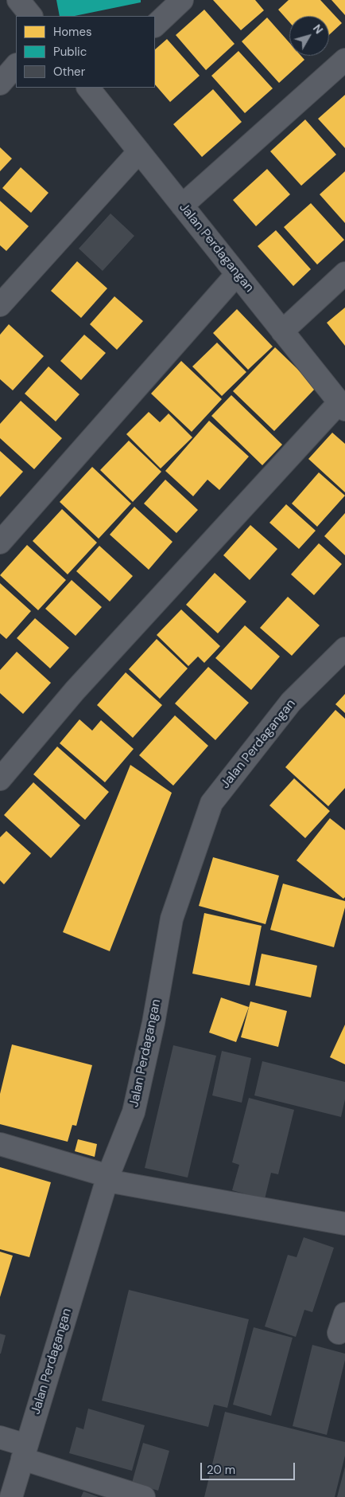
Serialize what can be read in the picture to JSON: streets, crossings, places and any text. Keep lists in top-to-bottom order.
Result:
{
  "streets": {
    "street": ["Jalan Perdagangan"]
  },
  "legend": ["Homes", "Public", "Other"],
  "scale_bar": "20 m",
  "north": "top right"
}
